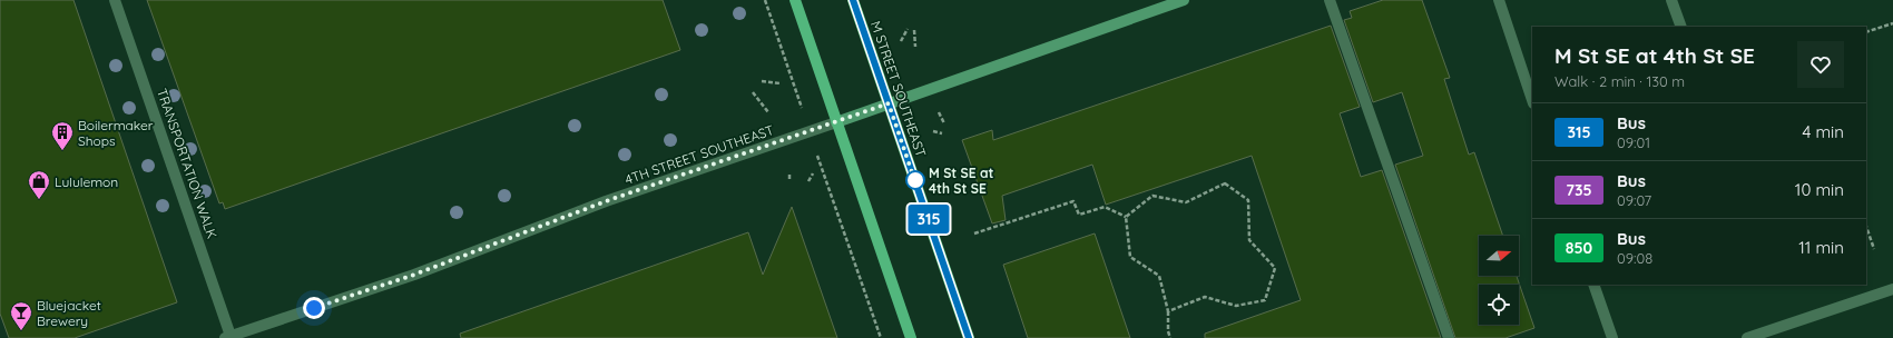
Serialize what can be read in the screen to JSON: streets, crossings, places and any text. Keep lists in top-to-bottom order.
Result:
{
  "streets": {
    "main road": ["M STREET SOUTHEAST"],
    "street": ["4TH STREET SOUTHEAST", "TRANSPORTATION WALK"]
  },
  "crossings": [
    ["M STREET SOUTHEAST", "4TH STREET SOUTHEAST"],
    ["4TH STREET SOUTHEAST", "TRANSPORTATION WALK"]
  ],
  "places": {
    "building": ["Boilermaker Shops"],
    "other": ["M St SE at 4th St SE"],
    "shop": ["Lululemon"],
    "bar": ["Bluejacket Brewery"]
  },
  "lines": ["bus line 315"],
  "north": "right",
  "page": {
    "on_map": "315",
    "heading": ["M St SE at 4th St SE", "Walk · 2 min · 130 m"],
    "list": [
      {
        "mark": "315",
        "name": "Bus",
        "note": "09:01",
        "value": "4 min"
      },
      {
        "mark": "735",
        "name": "Bus",
        "note": "09:07",
        "value": "10 min"
      },
      {
        "mark": "850",
        "name": "Bus",
        "note": "09:08",
        "value": "11 min"
      }
    ]
  }
}
